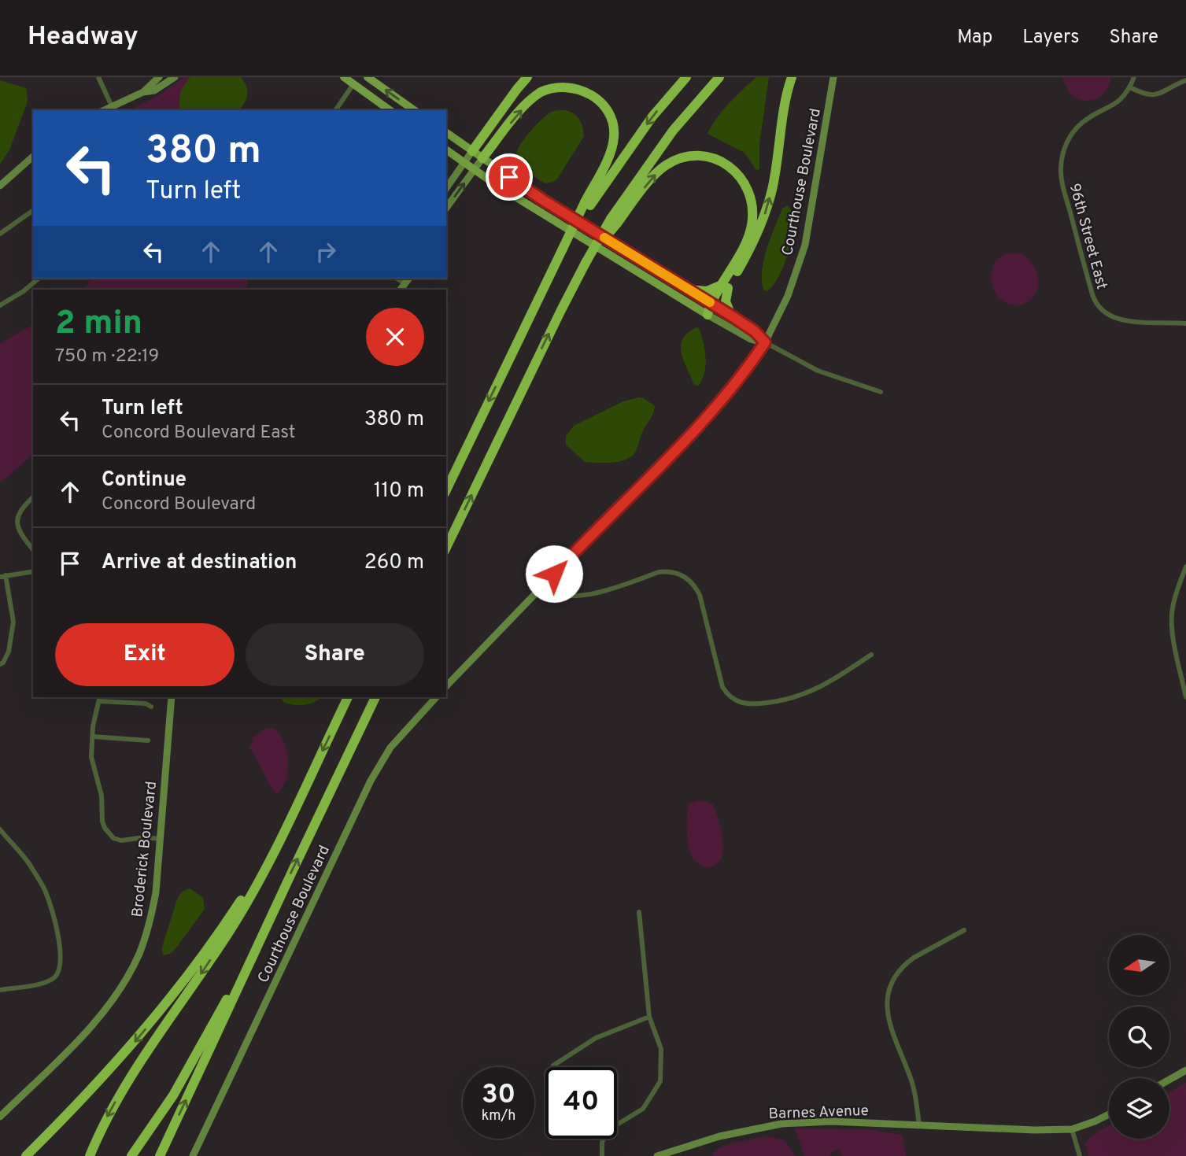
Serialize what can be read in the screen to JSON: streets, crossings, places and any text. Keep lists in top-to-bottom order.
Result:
{
  "streets": {
    "street": [
      "Courthouse Boulevard",
      "96th Street East",
      "Broderick Boulevard",
      "Barnes Avenue"
    ]
  },
  "north": "left",
  "page": {
    "header": "Headway",
    "nav": ["Map", "Layers", "Share"],
    "turn": ["380 m", "Turn left"],
    "heading": ["2 min", "750 m · 22:19"],
    "list": [
      {
        "name": "Turn left",
        "note": "Concord Boulevard East",
        "value": "380 m"
      },
      {
        "name": "Continue",
        "note": "Concord Boulevard",
        "value": "110 m"
      },
      {
        "name": "Arrive at destination",
        "value": "260 m"
      }
    ],
    "buttons": ["Exit", "Share"],
    "speed": "30 km/h",
    "limit": "40"
  }
}
